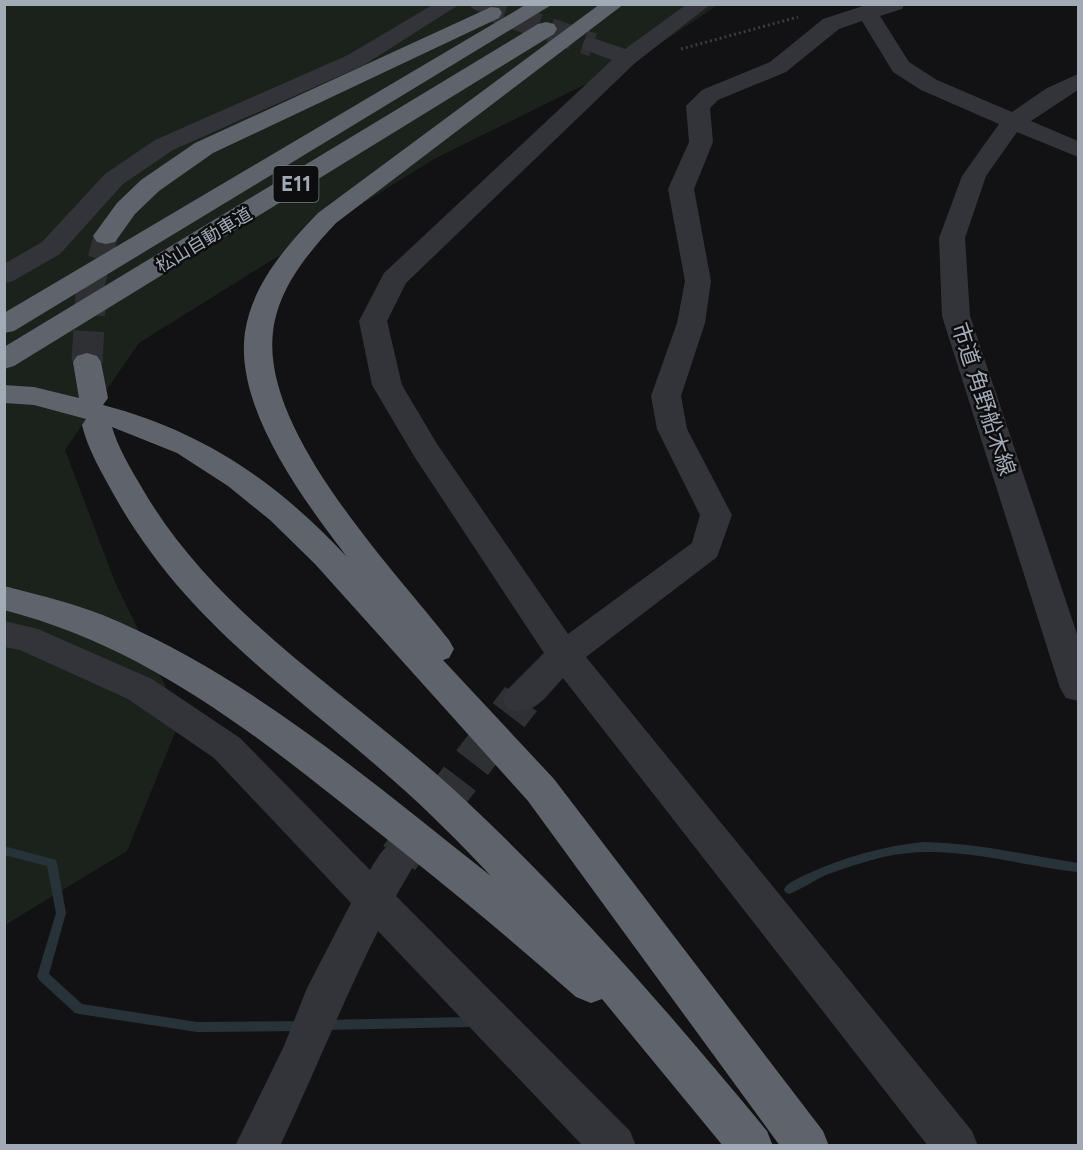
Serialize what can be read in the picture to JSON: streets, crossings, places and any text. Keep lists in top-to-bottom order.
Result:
{
  "streets": {
    "highway": ["E11", "松山自動車道"],
    "street": ["市道 角野船木線"]
  }
}
